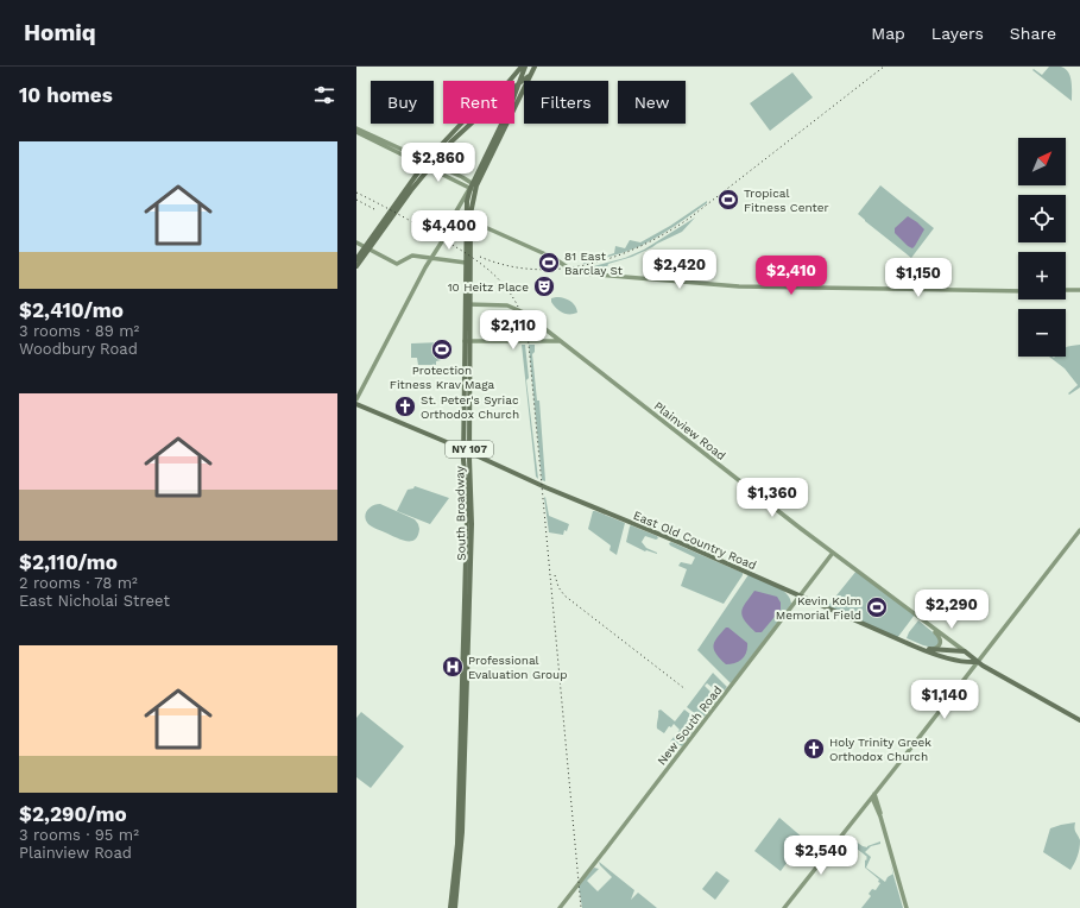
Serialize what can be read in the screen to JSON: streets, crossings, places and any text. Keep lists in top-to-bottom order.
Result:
{
  "streets": {
    "main road": [
      "Plainview Road",
      "NY 107",
      "South Broadway",
      "East Old Country Road",
      "New South Road"
    ]
  },
  "crossings": [
    ["Plainview Road", "South Broadway"],
    ["Plainview Road", "East Old Country Road"],
    ["Plainview Road", "New South Road"],
    ["NY 107", "South Broadway"],
    ["South Broadway", "East Old Country Road"],
    ["East Old Country Road", "New South Road"]
  ],
  "places": {
    "sports": [
      "Tropical Fitness Center",
      "81 East Barclay St",
      "Protection Fitness Krav Maga",
      "Kevin Kolm Memorial Field"
    ],
    "theatre": ["10 Heitz Place"],
    "church": ["St. Peter's Syriac Orthodox Church", "Holy Trinity Greek Orthodox Church"],
    "hospital": ["Professional Evaluation Group"]
  },
  "north": "top right",
  "page": {
    "header": "Homiq",
    "nav": ["Map", "Layers", "Share"],
    "heading": "10 homes",
    "chip": [
      "Buy",
      "Rent",
      "Filters",
      "New"
    ],
    "list": [
      {
        "name": "$2,410/mo",
        "note": "3 rooms · 89 m² · Woodbury Road"
      },
      {
        "name": "$2,110/mo",
        "note": "2 rooms · 78 m² · East Nicholai Street"
      },
      {
        "name": "$2,290/mo",
        "note": "3 rooms · 95 m² · Plainview Road"
      }
    ],
    "map_buttons": ["+", "−"],
    "price": [
      "$2,860",
      "$4,400",
      "$2,420",
      "$2,410",
      "$1,150",
      "$2,110",
      "$1,360",
      "$2,290",
      "$1,140",
      "$2,540"
    ]
  }
}
